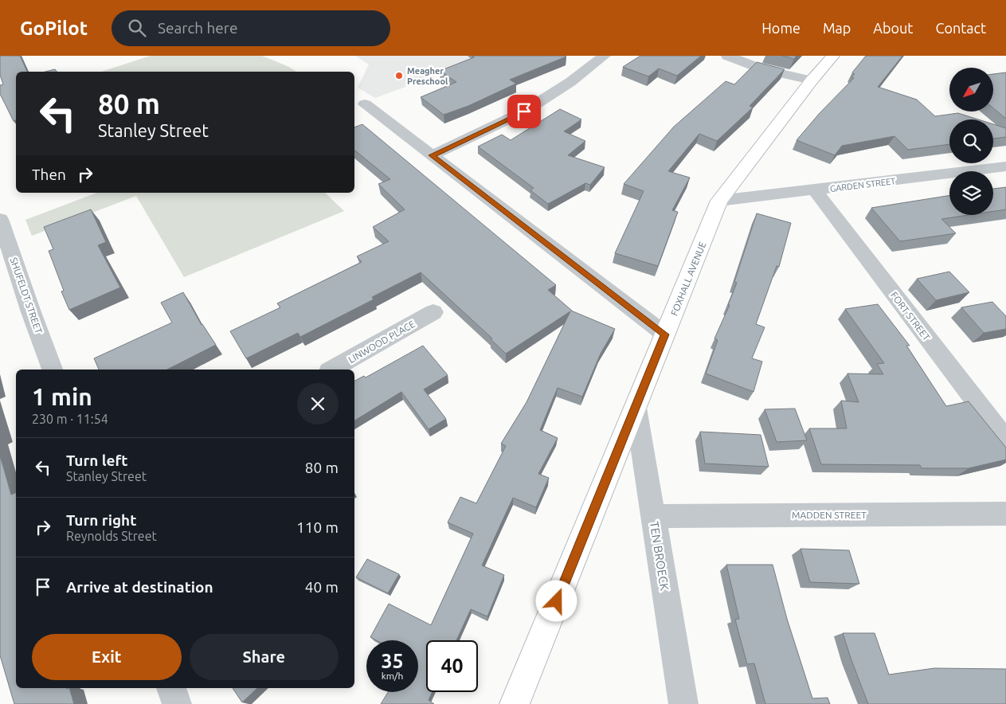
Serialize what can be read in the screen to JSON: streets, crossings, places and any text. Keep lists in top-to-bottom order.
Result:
{
  "streets": {
    "street": [
      "GARDEN STREET",
      "FOXHALL AVENUE",
      "SHUFELDT STREET",
      "FORT STREET",
      "LINWOOD PLACE",
      "MADDEN STREET",
      "TEN BROECK"
    ]
  },
  "crossings": [
    ["GARDEN STREET", "FOXHALL AVENUE"],
    ["GARDEN STREET", "FORT STREET"],
    ["FOXHALL AVENUE", "TEN BROECK"],
    ["MADDEN STREET", "TEN BROECK"]
  ],
  "places": ["Meagher Preschool"],
  "north": "bottom left",
  "page": {
    "header": "GoPilot",
    "search": "Search here",
    "nav": [
      "Home",
      "Map",
      "About",
      "Contact"
    ],
    "turn": ["80 m", "Stanley Street"],
    "then": "Then",
    "heading": ["1 min", "230 m · 11:54"],
    "list": [
      {
        "name": "Turn left",
        "note": "Stanley Street",
        "value": "80 m"
      },
      {
        "name": "Turn right",
        "note": "Reynolds Street",
        "value": "110 m"
      },
      {
        "name": "Arrive at destination",
        "value": "40 m"
      }
    ],
    "buttons": ["Exit", "Share"],
    "speed": "35 km/h",
    "limit": "40"
  }
}
